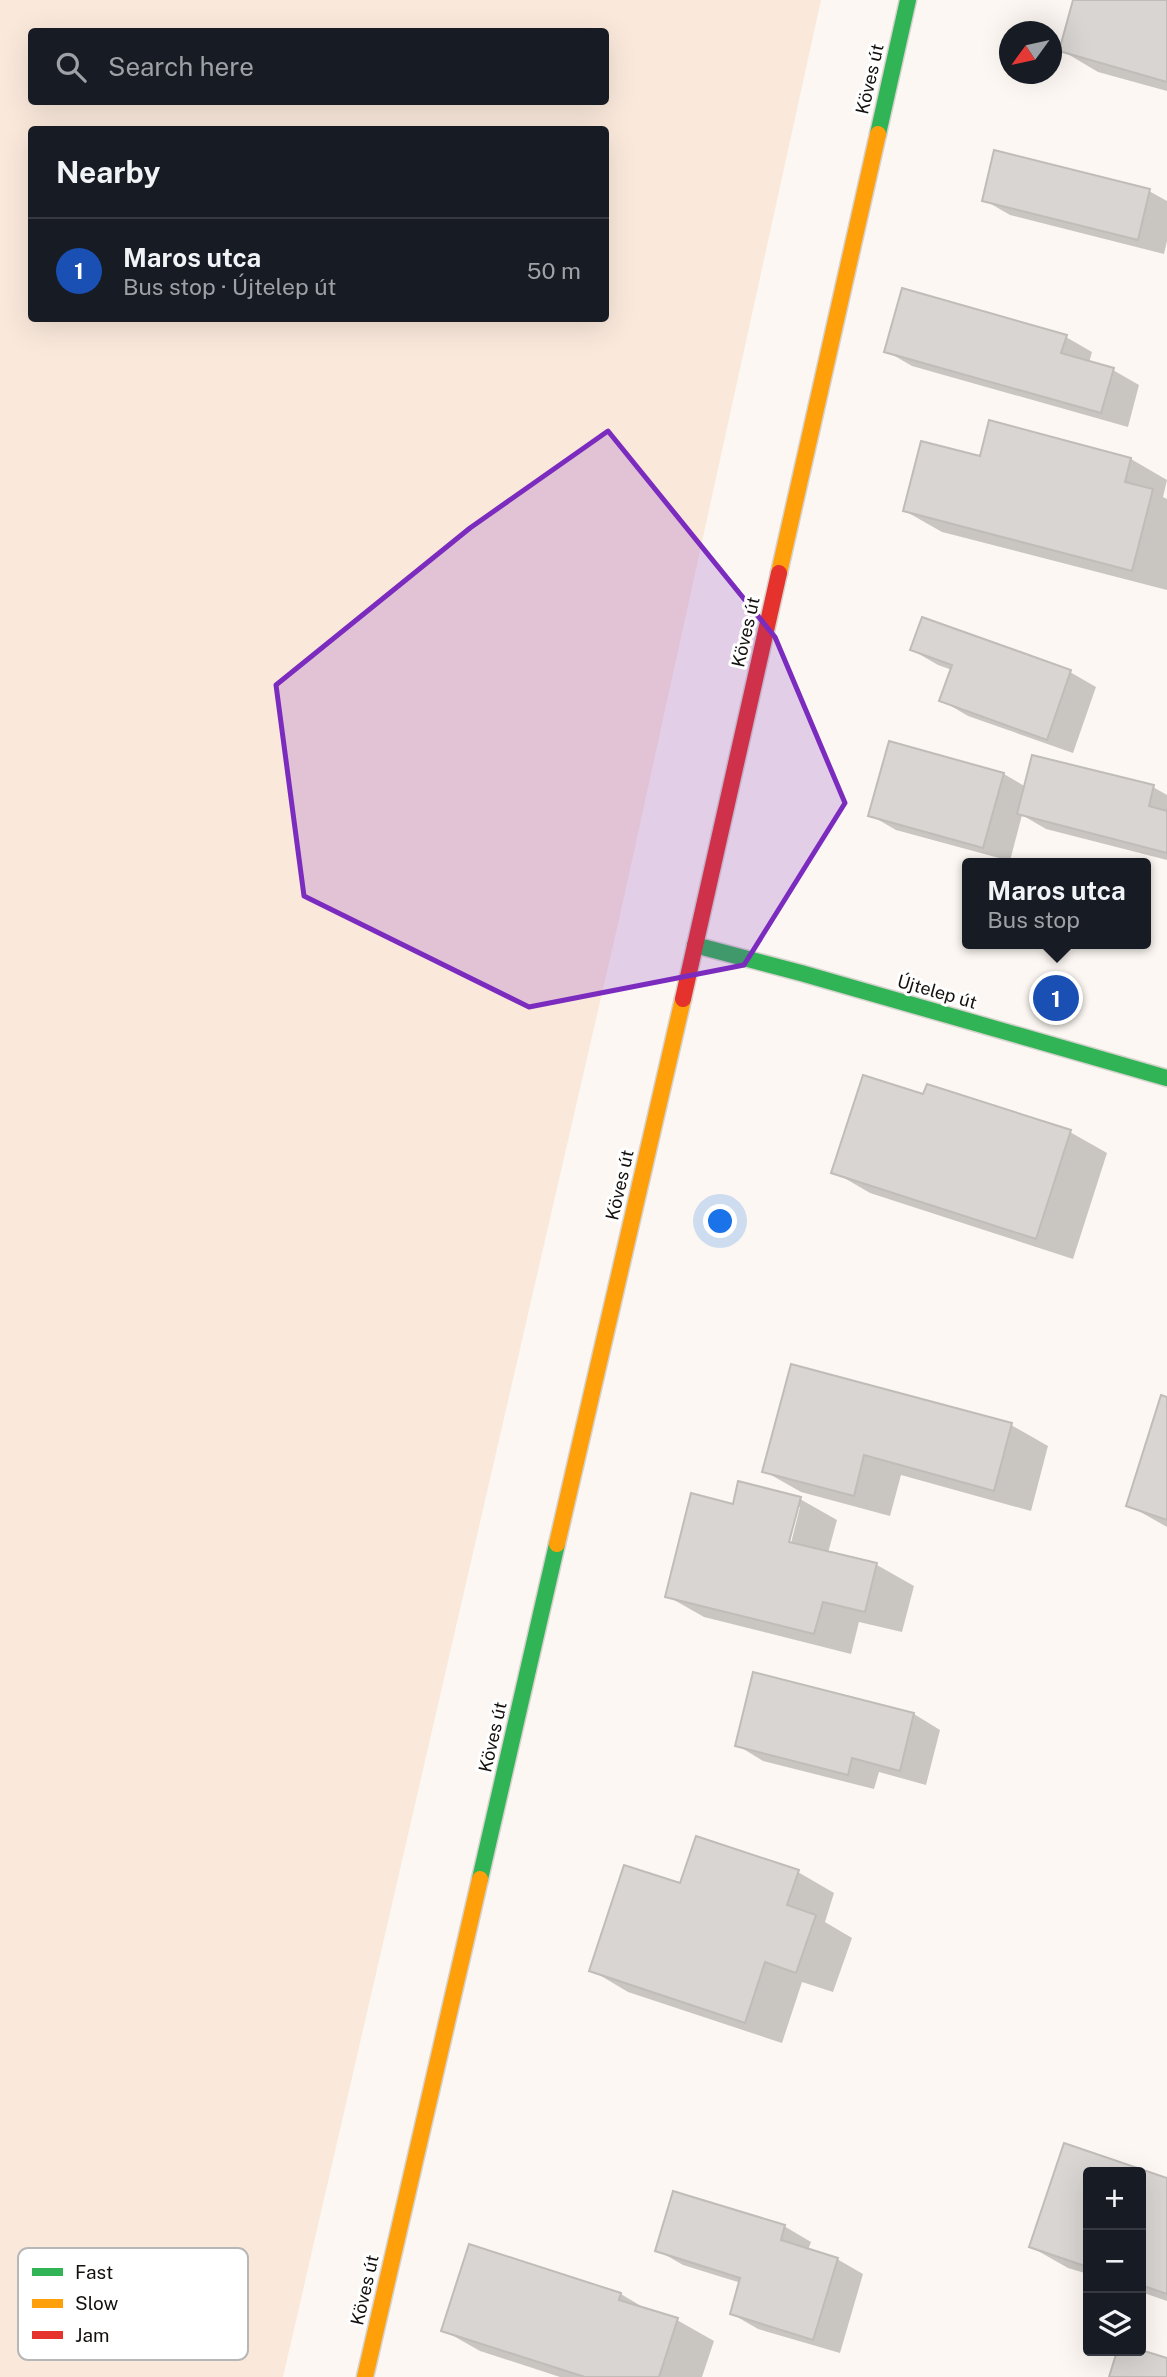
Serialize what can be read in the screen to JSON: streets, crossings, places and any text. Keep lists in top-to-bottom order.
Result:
{
  "streets": {
    "street": ["Köves út", "Újtelep út"]
  },
  "crossings": [
    ["Köves út", "Újtelep út"]
  ],
  "legend": ["Fast", "Slow", "Jam"],
  "north": "bottom left",
  "page": {
    "search": "Search here",
    "heading": "Nearby",
    "list": [
      {
        "mark": "1",
        "name": "Maros utca",
        "note": "Bus stop · Újtelep út",
        "value": "50 m"
      }
    ],
    "popup": ["Maros utca", "Bus stop"],
    "pins": "1",
    "map_buttons": ["+", "−"]
  }
}
